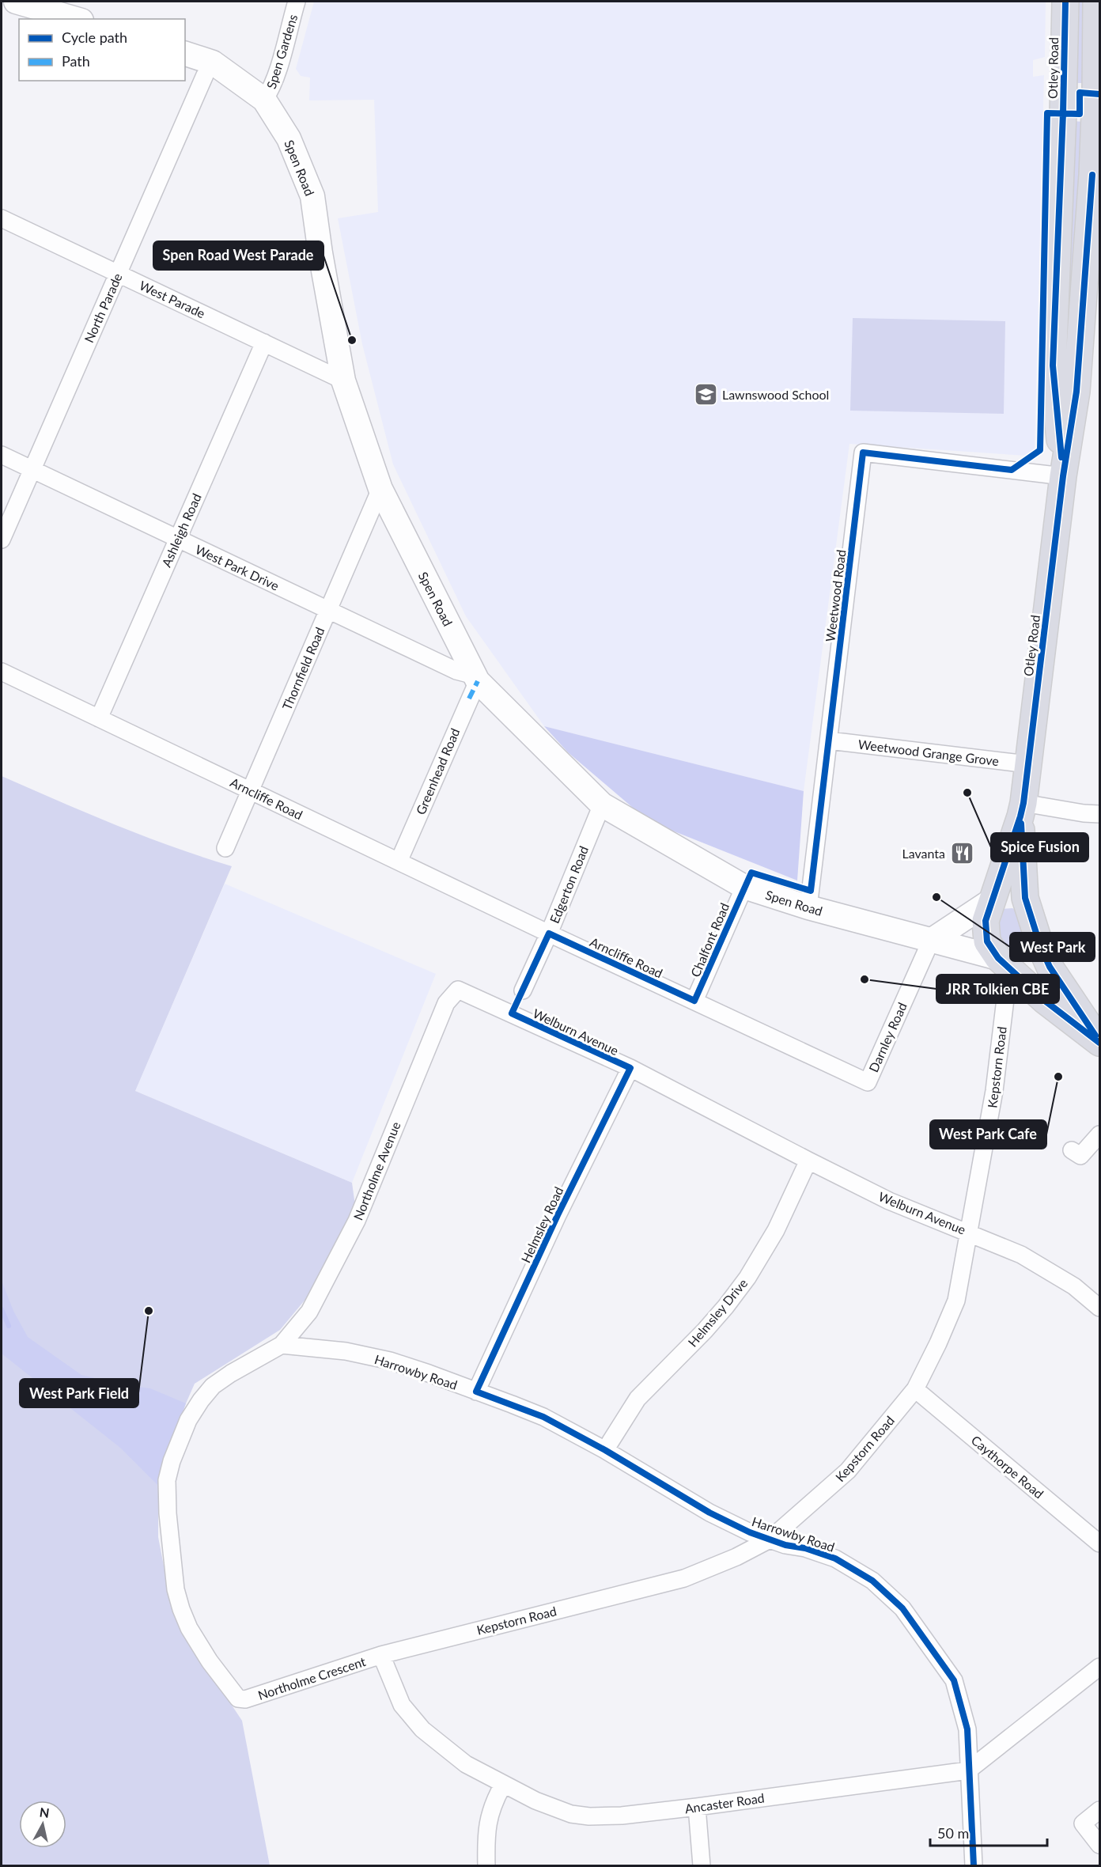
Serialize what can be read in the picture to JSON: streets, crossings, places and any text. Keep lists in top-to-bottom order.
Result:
{
  "streets": {
    "highway": ["Otley Road"],
    "street": [
      "Spen Gardens",
      "Spen Road",
      "West Parade",
      "North Parade",
      "Ashleigh Road",
      "West Park Drive",
      "Weetwood Road",
      "Thornfield Road",
      "Weetwood Grange Grove",
      "Greenhead Road",
      "Arncliffe Road",
      "Edgerton Road",
      "Chalfont Road",
      "Welburn Avenue",
      "Darnley Road",
      "Kepstorn Road",
      "Northolme Avenue",
      "Helmsley Road",
      "Helmsley Drive",
      "Harrowby Road",
      "Caythorpe Road",
      "Northolme Crescent",
      "Ancaster Road"
    ]
  },
  "crossings": [
    ["Spen Gardens", "Spen Road"],
    ["Otley Road", "Spen Road"],
    ["Otley Road", "Weetwood Road"],
    ["Otley Road", "Weetwood Grange Grove"],
    ["Otley Road", "Kepstorn Road"],
    ["Spen Road", "West Parade"],
    ["Spen Road", "West Park Drive"],
    ["Spen Road", "Weetwood Road"],
    ["Spen Road", "Thornfield Road"],
    ["Spen Road", "Greenhead Road"],
    ["Spen Road", "Edgerton Road"],
    ["Spen Road", "Chalfont Road"],
    ["Spen Road", "Darnley Road"],
    ["Spen Road", "Kepstorn Road"],
    ["West Parade", "North Parade"],
    ["West Parade", "Ashleigh Road"],
    ["North Parade", "West Park Drive"],
    ["Ashleigh Road", "West Park Drive"],
    ["Ashleigh Road", "Arncliffe Road"],
    ["West Park Drive", "Thornfield Road"],
    ["West Park Drive", "Greenhead Road"],
    ["Weetwood Road", "Weetwood Grange Grove"],
    ["Thornfield Road", "Arncliffe Road"],
    ["Greenhead Road", "Arncliffe Road"],
    ["Arncliffe Road", "Edgerton Road"],
    ["Arncliffe Road", "Chalfont Road"],
    ["Arncliffe Road", "Darnley Road"],
    ["Welburn Avenue", "Kepstorn Road"],
    ["Welburn Avenue", "Northolme Avenue"],
    ["Welburn Avenue", "Helmsley Road"],
    ["Welburn Avenue", "Helmsley Drive"],
    ["Kepstorn Road", "Harrowby Road"],
    ["Kepstorn Road", "Caythorpe Road"],
    ["Kepstorn Road", "Northolme Crescent"],
    ["Kepstorn Road", "Ancaster Road"],
    ["Northolme Avenue", "Harrowby Road"],
    ["Northolme Avenue", "Northolme Crescent"],
    ["Helmsley Road", "Harrowby Road"],
    ["Helmsley Drive", "Harrowby Road"],
    ["Harrowby Road", "Northolme Crescent"],
    ["Harrowby Road", "Ancaster Road"],
    ["Northolme Crescent", "Ancaster Road"]
  ],
  "places": {
    "other": [
      "Spen Road West Parade",
      "Spice Fusion",
      "West Park",
      "JRR Tolkien CBE",
      "West Park Cafe",
      "West Park Field"
    ],
    "school or university": ["Lawnswood School"],
    "restaurant": ["Lavanta"]
  },
  "legend": ["Cycle path", "Path"],
  "scale_bar": "50 m",
  "north": "top"
}
